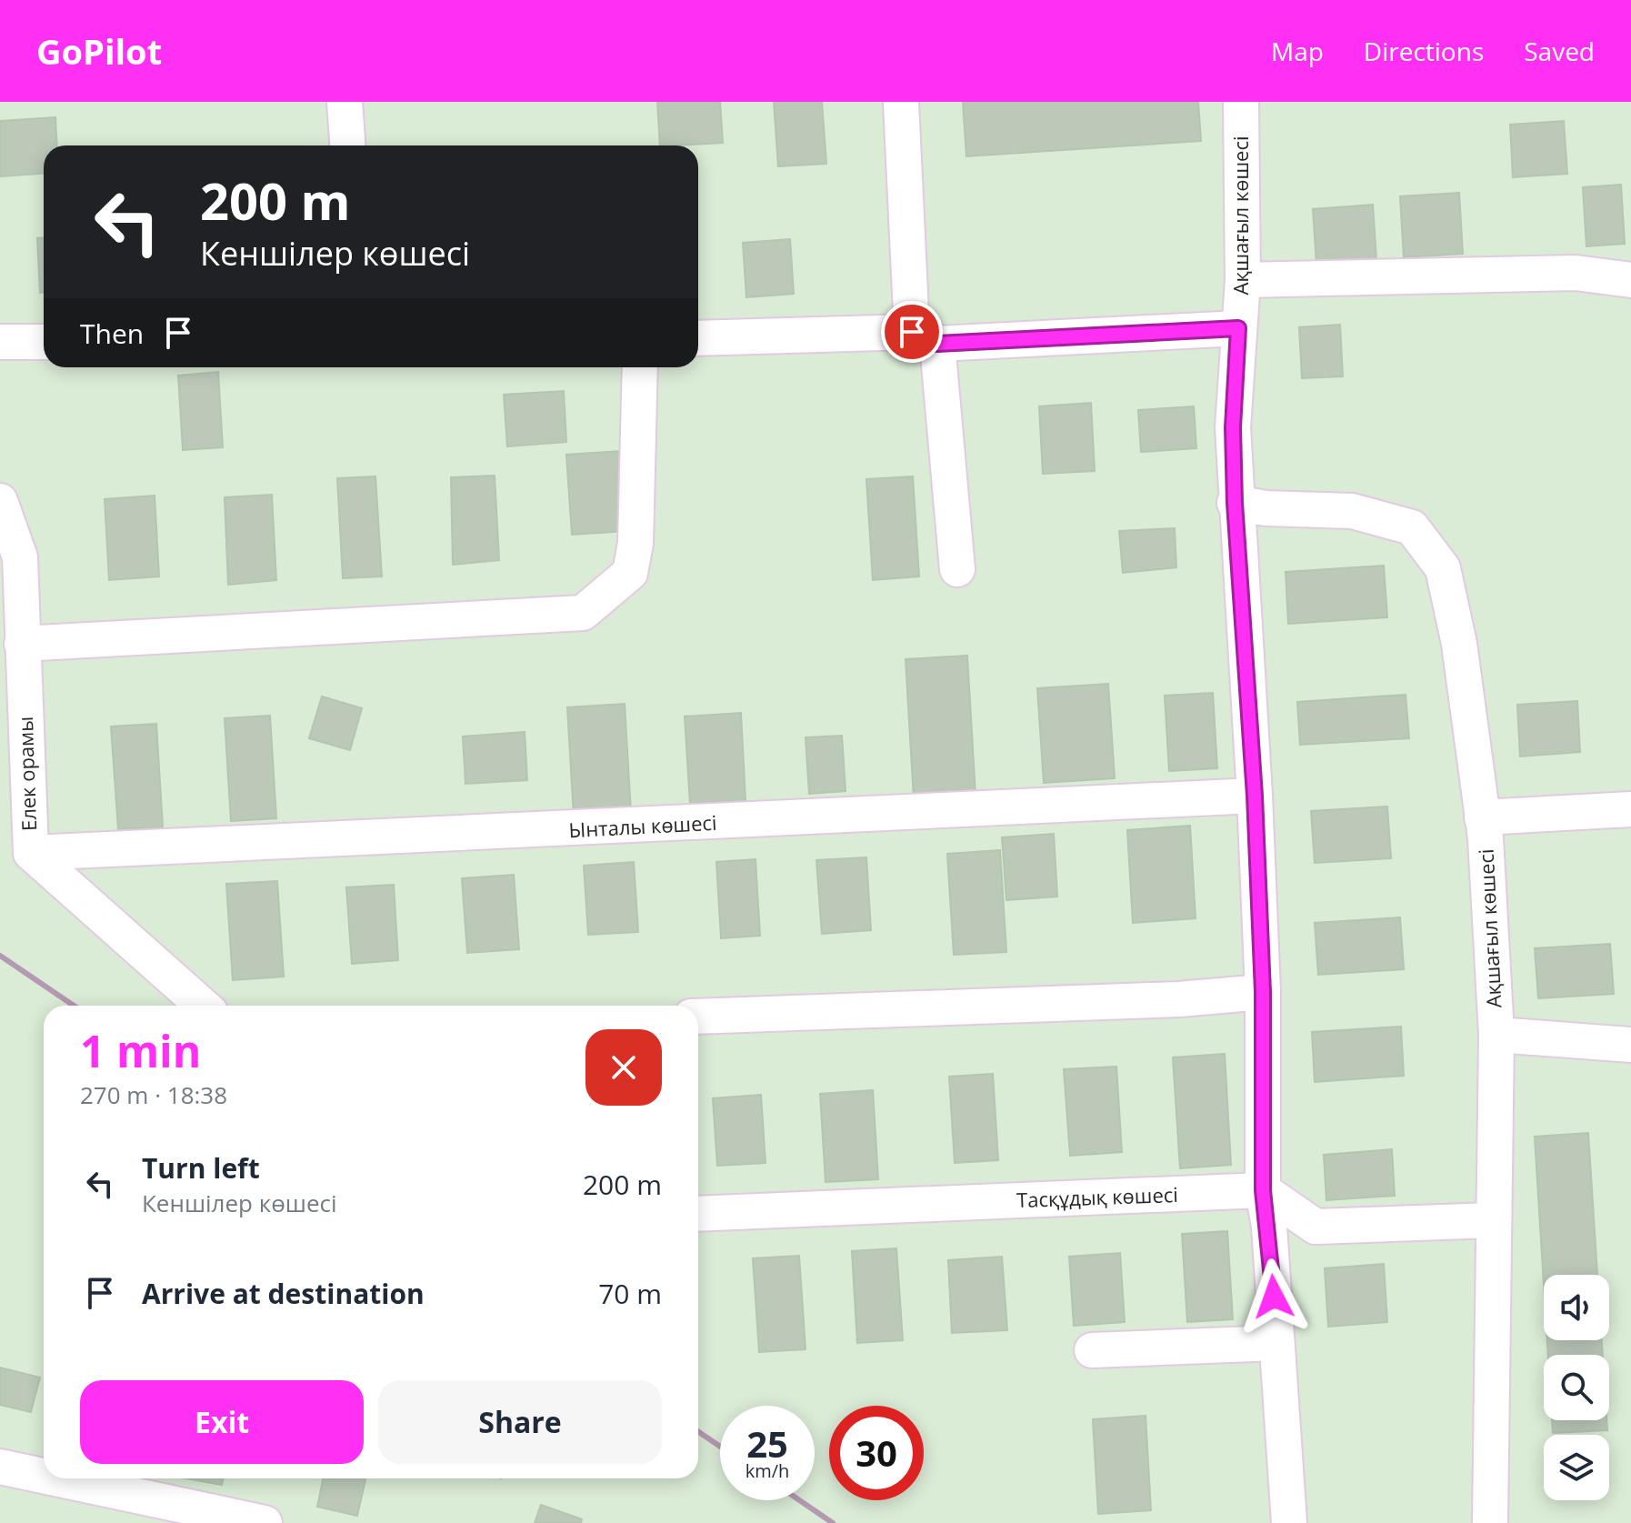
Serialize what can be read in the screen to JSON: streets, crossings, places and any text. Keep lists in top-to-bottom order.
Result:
{
  "streets": {
    "street": [
      "Ақшағыл көшесі",
      "Елек орамы",
      "Ынталы көшесі",
      "Тасқұдық көшесі"
    ]
  },
  "crossings": [
    ["Ақшағыл көшесі", "Ынталы көшесі"],
    ["Ақшағыл көшесі", "Тасқұдық көшесі"],
    ["Елек орамы", "Ынталы көшесі"]
  ],
  "page": {
    "header": "GoPilot",
    "nav": ["Map", "Directions", "Saved"],
    "turn": ["200 m", "Кеншілер көшесі"],
    "then": "Then",
    "heading": ["1 min", "270 m · 18:38"],
    "list": [
      {
        "name": "Turn left",
        "note": "Кеншілер көшесі",
        "value": "200 m"
      },
      {
        "name": "Arrive at destination",
        "value": "70 m"
      }
    ],
    "buttons": ["Exit", "Share"],
    "speed": "25 km/h",
    "limit": "30"
  }
}
